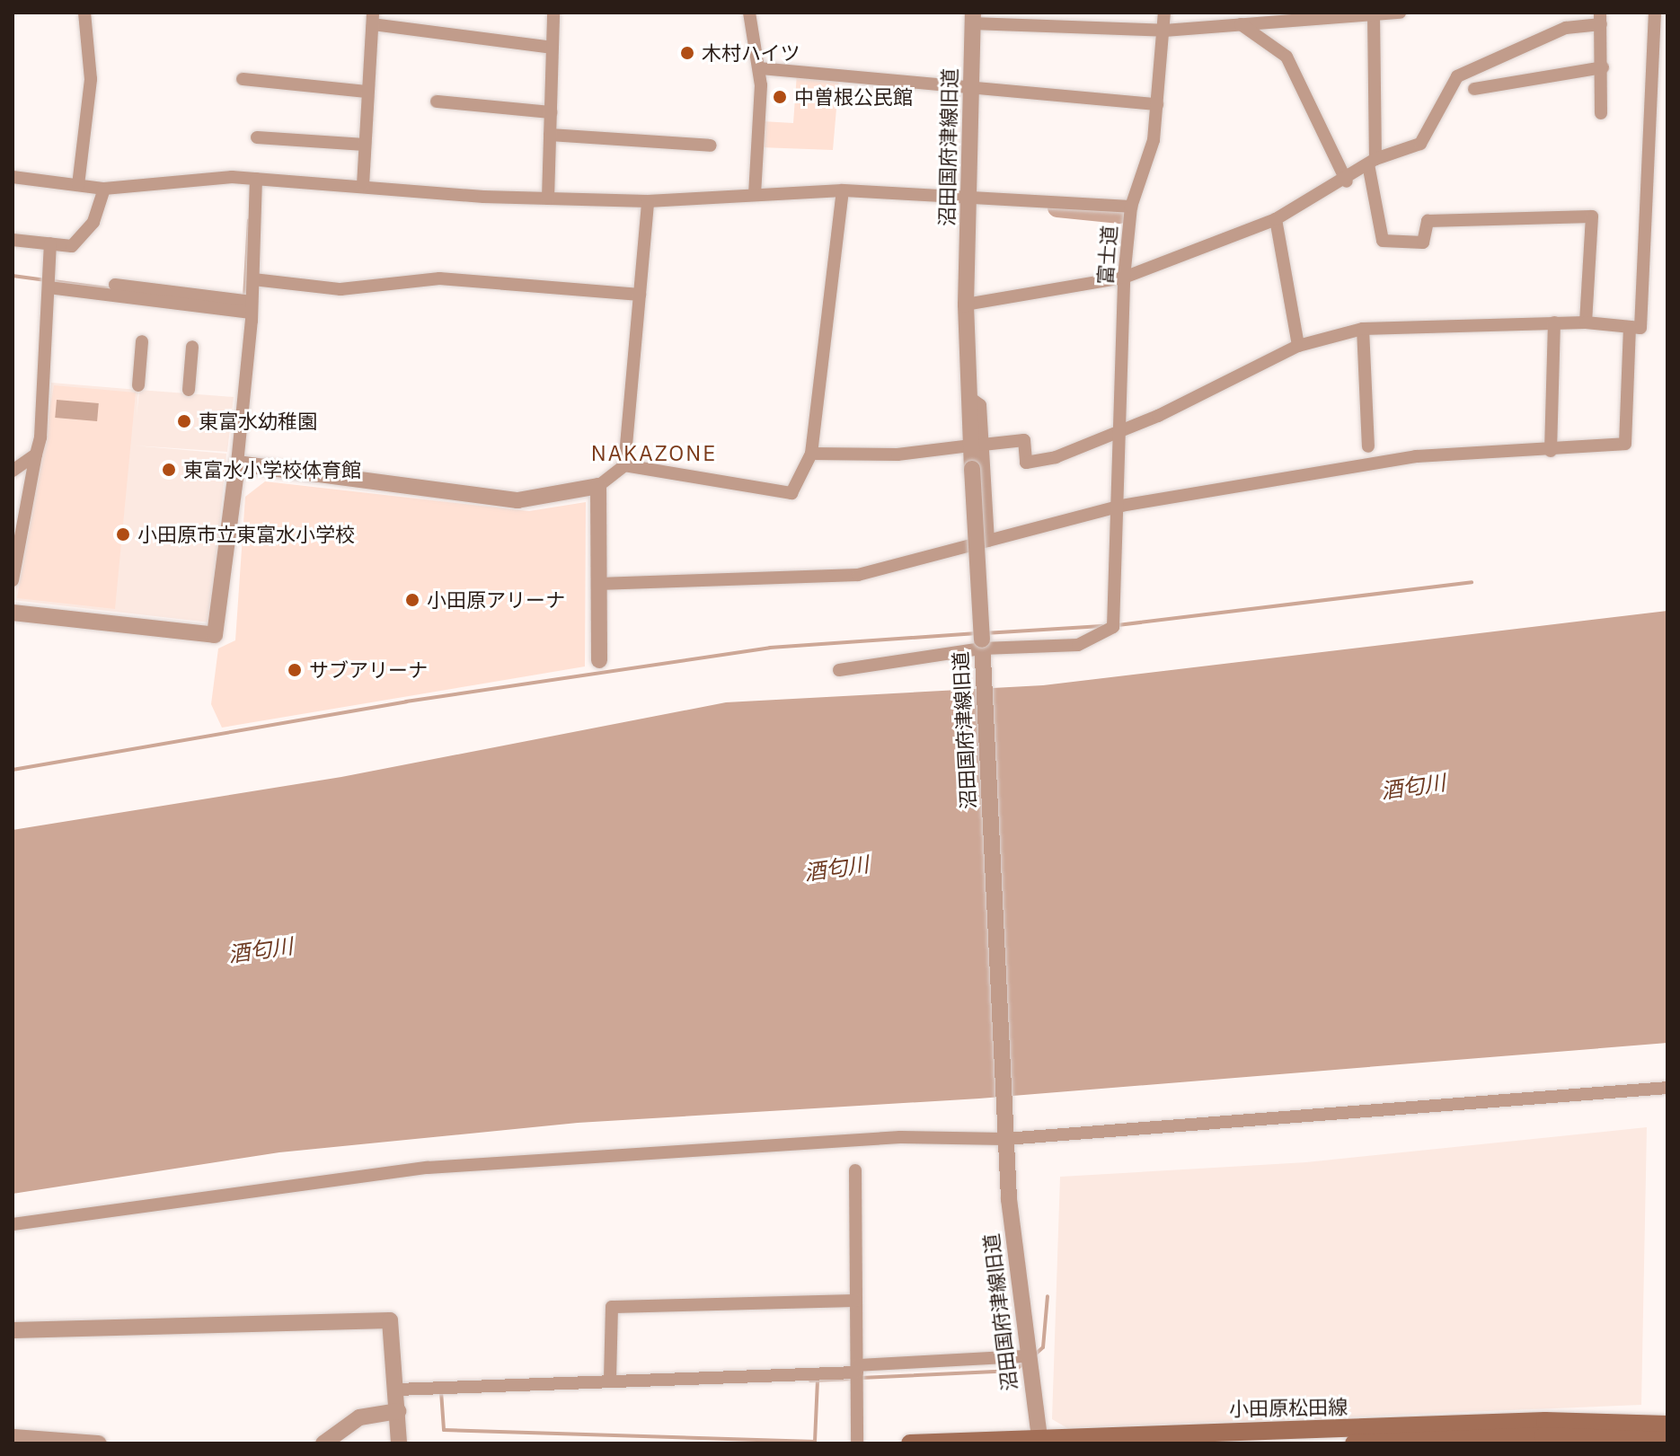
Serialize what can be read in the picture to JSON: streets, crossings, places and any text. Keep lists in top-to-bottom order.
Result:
{
  "streets": {
    "main road": ["小田原松田線"],
    "street": ["沼田国府津線旧道", "富士道"]
  },
  "crossings": [
    ["沼田国府津線旧道", "富士道"],
    ["沼田国府津線旧道", "小田原松田線"]
  ],
  "districts": ["NAKAZONE"],
  "water": ["酒匂川"],
  "places": [
    "木村ハイツ",
    "中曽根公民館",
    "東富水幼稚園",
    "東富水小学校体育館",
    "小田原市立東富水小学校",
    "小田原アリーナ",
    "サブアリーナ"
  ]
}
